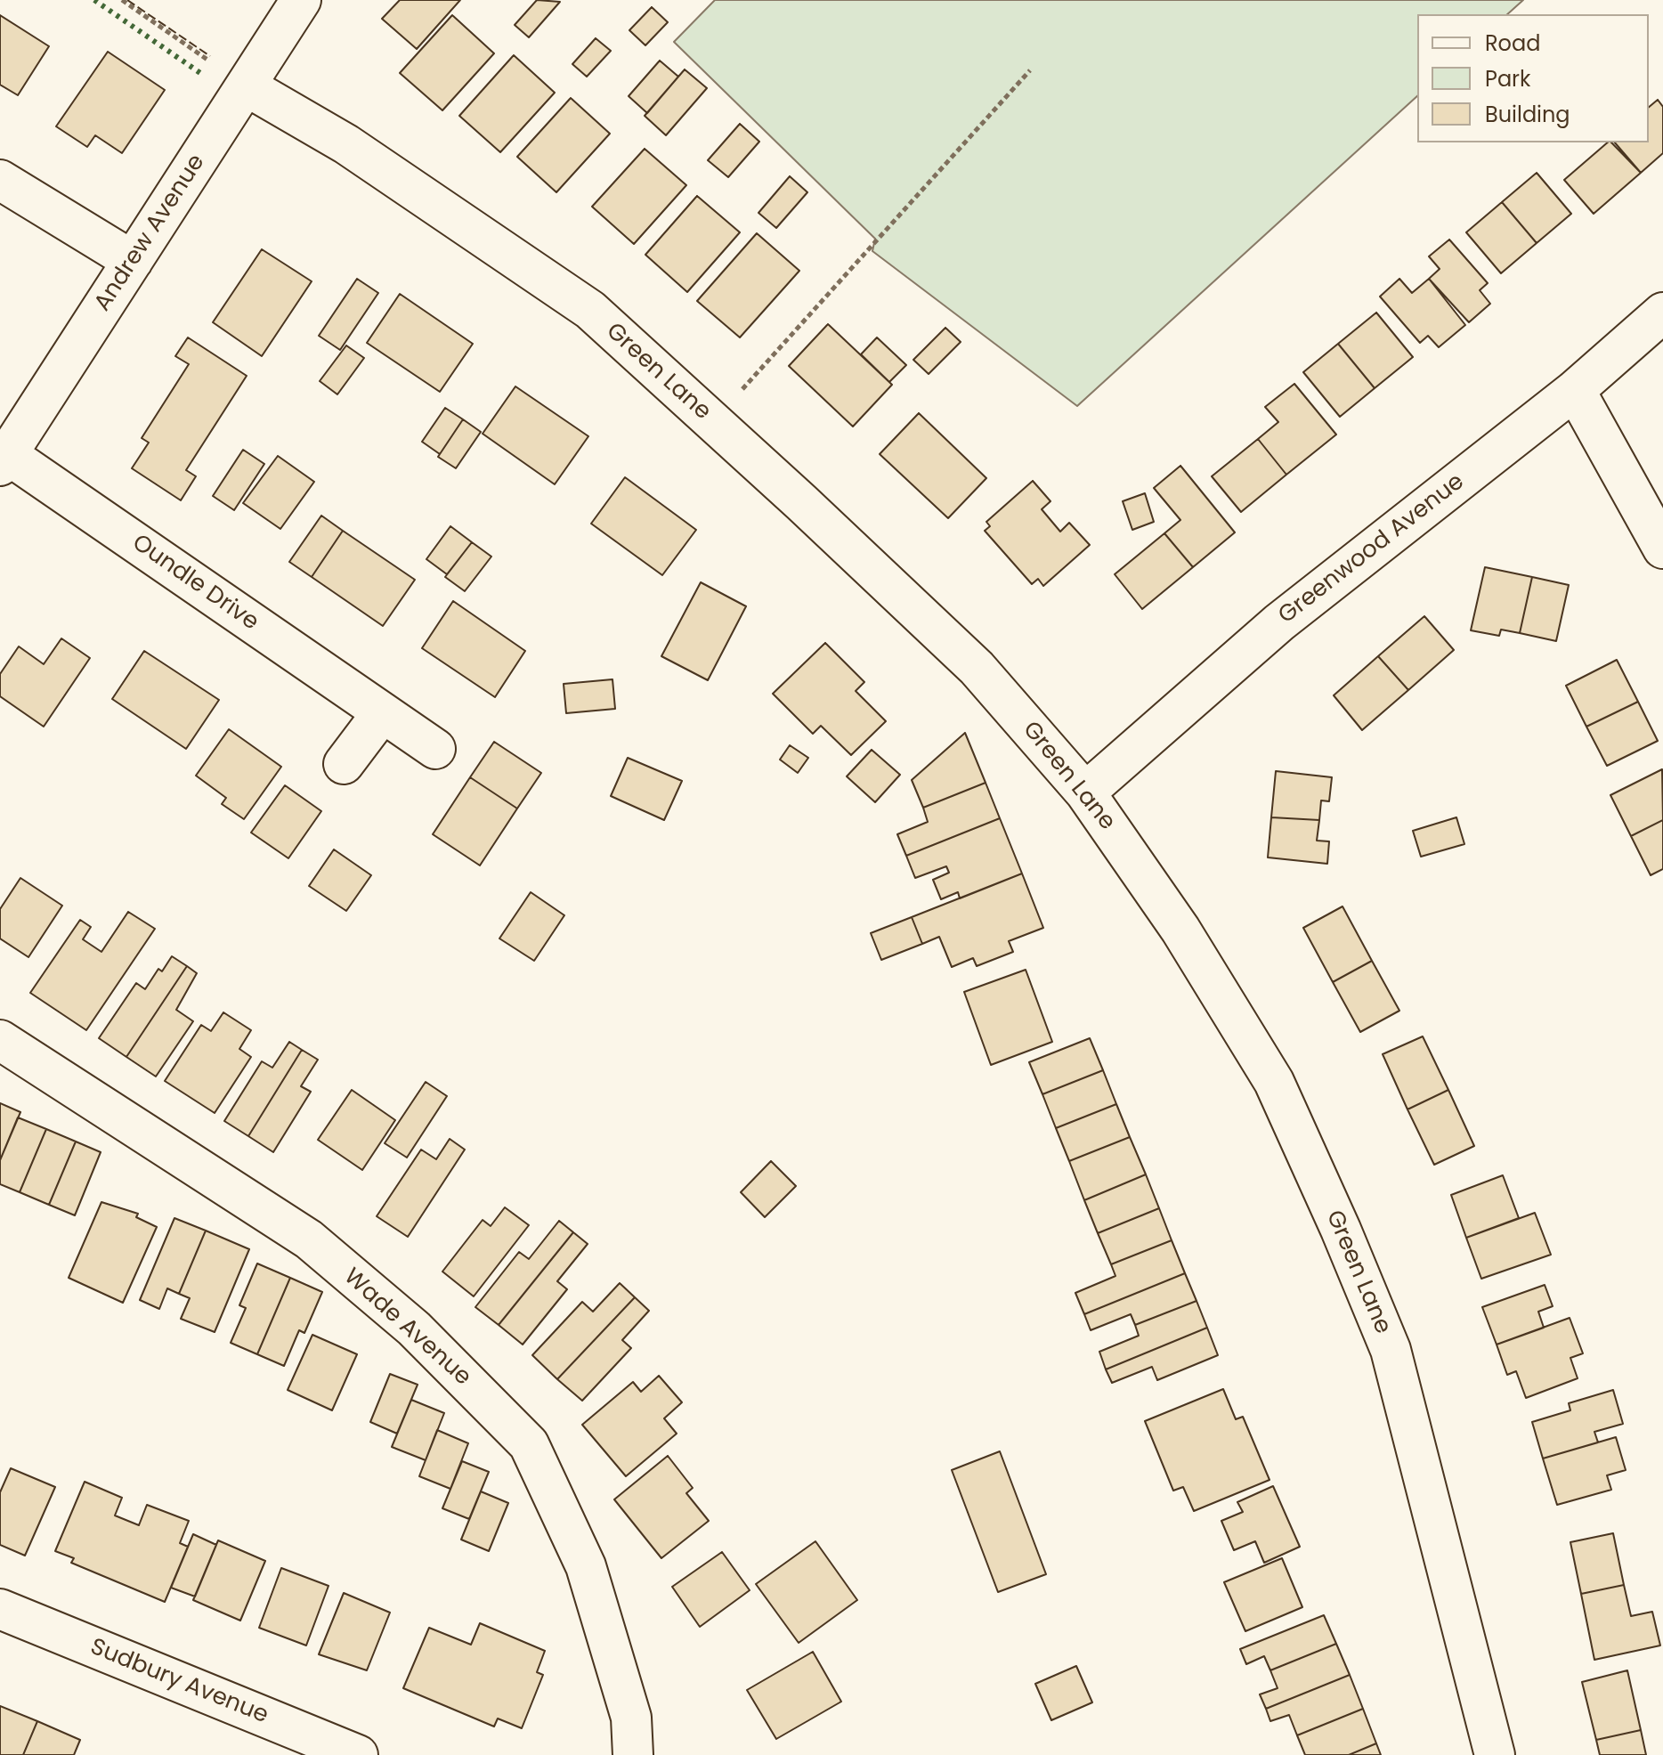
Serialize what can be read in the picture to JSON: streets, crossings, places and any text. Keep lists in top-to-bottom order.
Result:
{
  "streets": {
    "street": [
      "Andrew Avenue",
      "Green Lane",
      "Greenwood Avenue",
      "Oundle Drive",
      "Wade Avenue",
      "Sudbury Avenue"
    ]
  },
  "crossings": [
    ["Andrew Avenue", "Green Lane"],
    ["Andrew Avenue", "Oundle Drive"],
    ["Green Lane", "Greenwood Avenue"]
  ],
  "legend": ["Road", "Park", "Building"]
}
